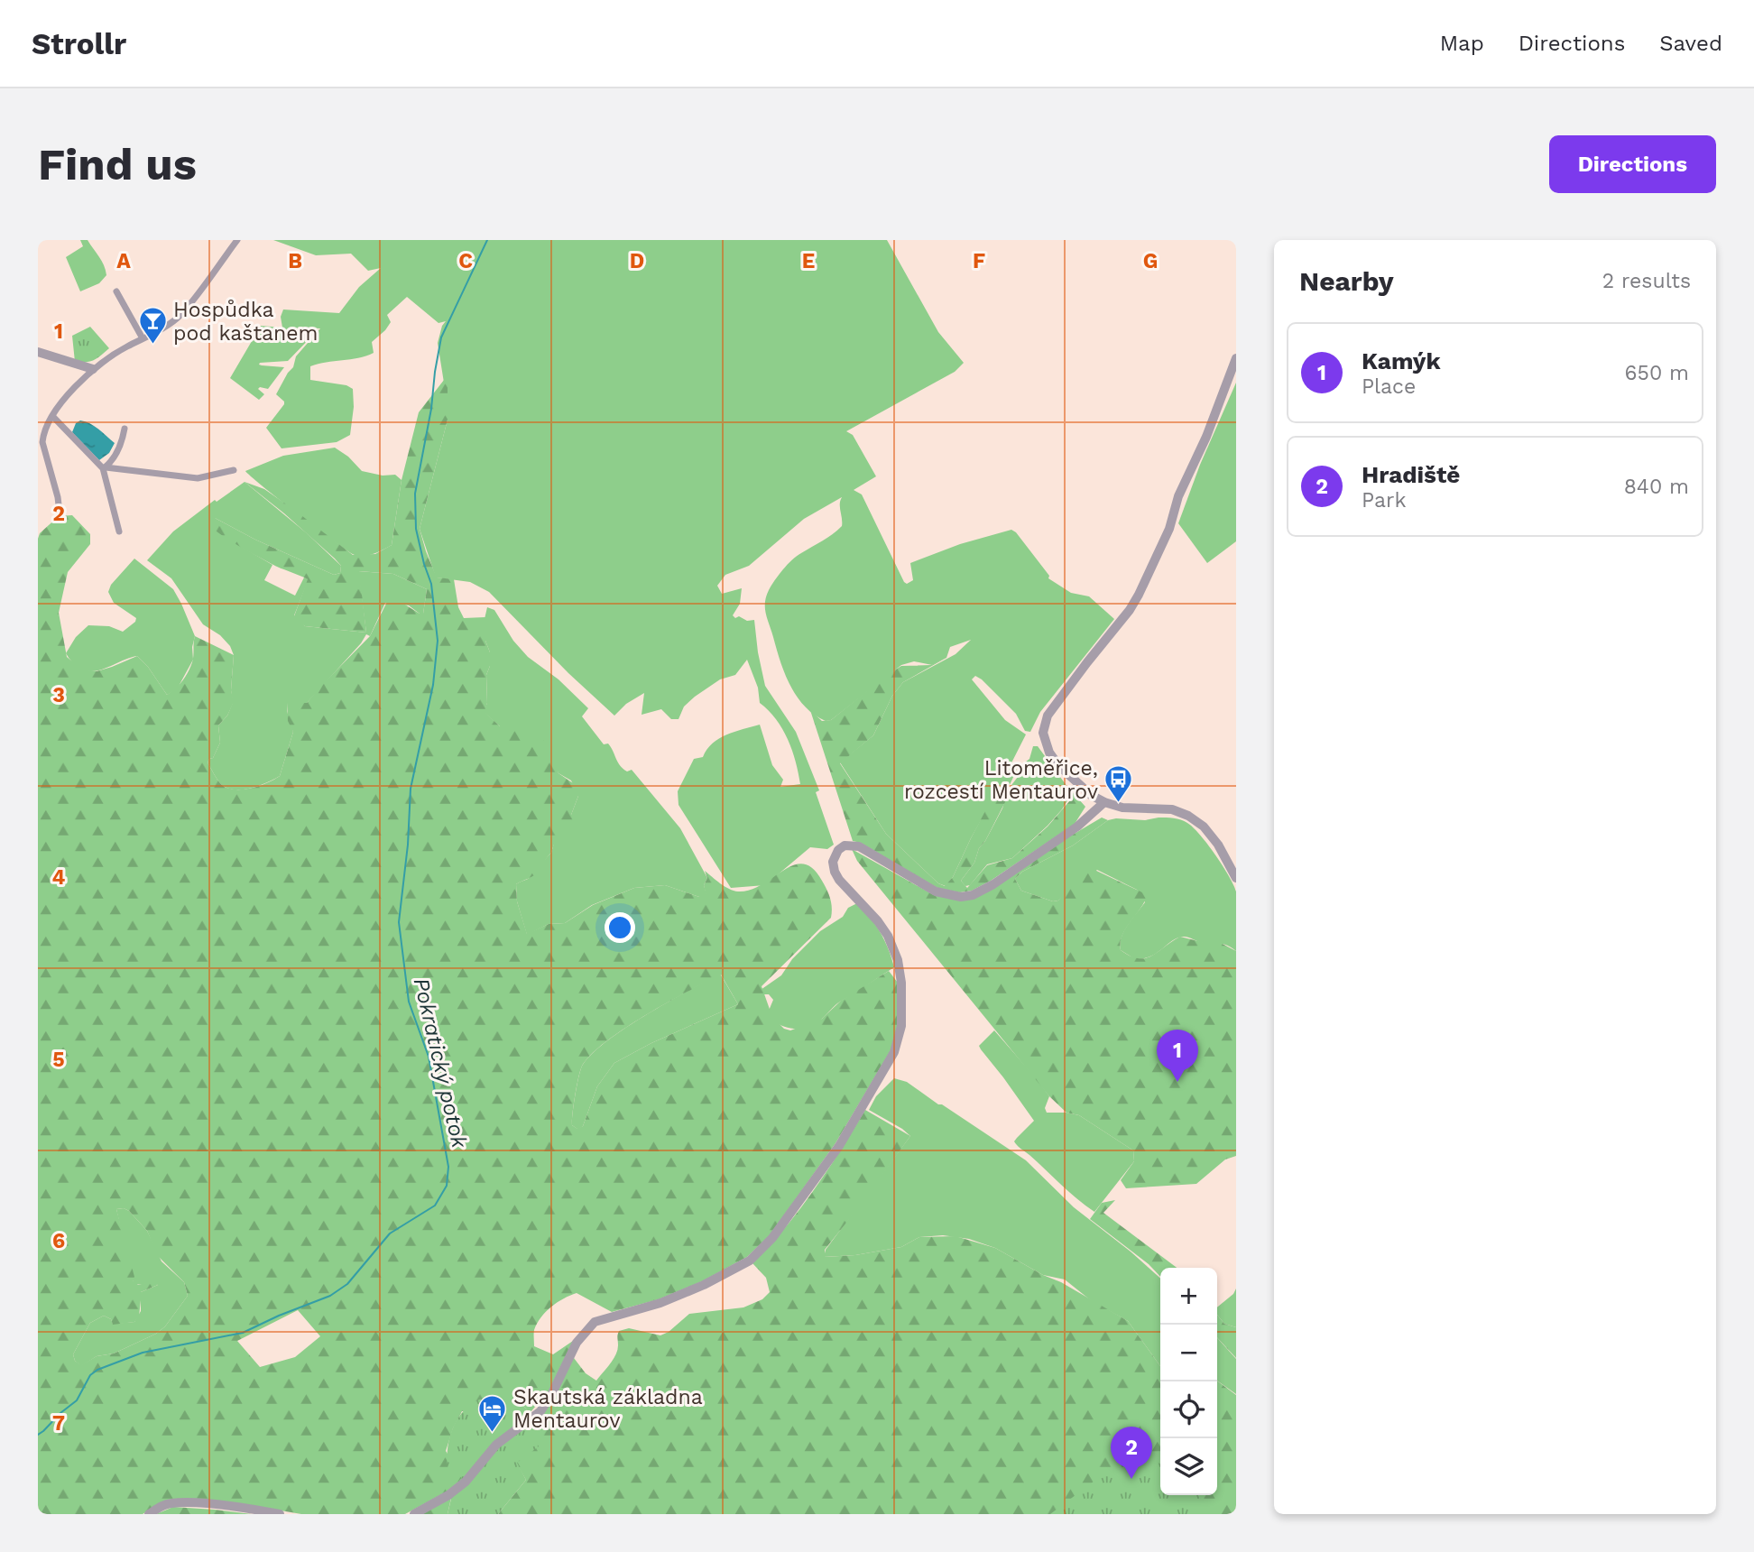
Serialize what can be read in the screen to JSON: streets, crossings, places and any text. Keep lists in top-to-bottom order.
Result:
{
  "water": ["Pokratický potok"],
  "places": {
    "bar": ["Hospůdka pod kaštanem"],
    "bus stop": ["Litoměřice, rozcestí Mentaurov"],
    "hotel": ["Skautská základna Mentaurov"]
  },
  "page": {
    "header": "Strollr",
    "nav": ["Map", "Directions", "Saved"],
    "buttons": "Directions",
    "title": "Find us",
    "heading": ["Nearby", "2 results"],
    "list": [
      {
        "mark": "1",
        "name": "Kamýk",
        "note": "Place",
        "value": "650 m"
      },
      {
        "mark": "2",
        "name": "Hradiště",
        "note": "Park",
        "value": "840 m"
      }
    ],
    "pins": ["1", "2"],
    "map_buttons": ["+", "−"]
  },
  "grid": {
    "columns": [
      "A",
      "B",
      "C",
      "D",
      "E",
      "F",
      "G"
    ],
    "rows": [
      "1",
      "2",
      "3",
      "4",
      "5",
      "6",
      "7"
    ]
  }
}
